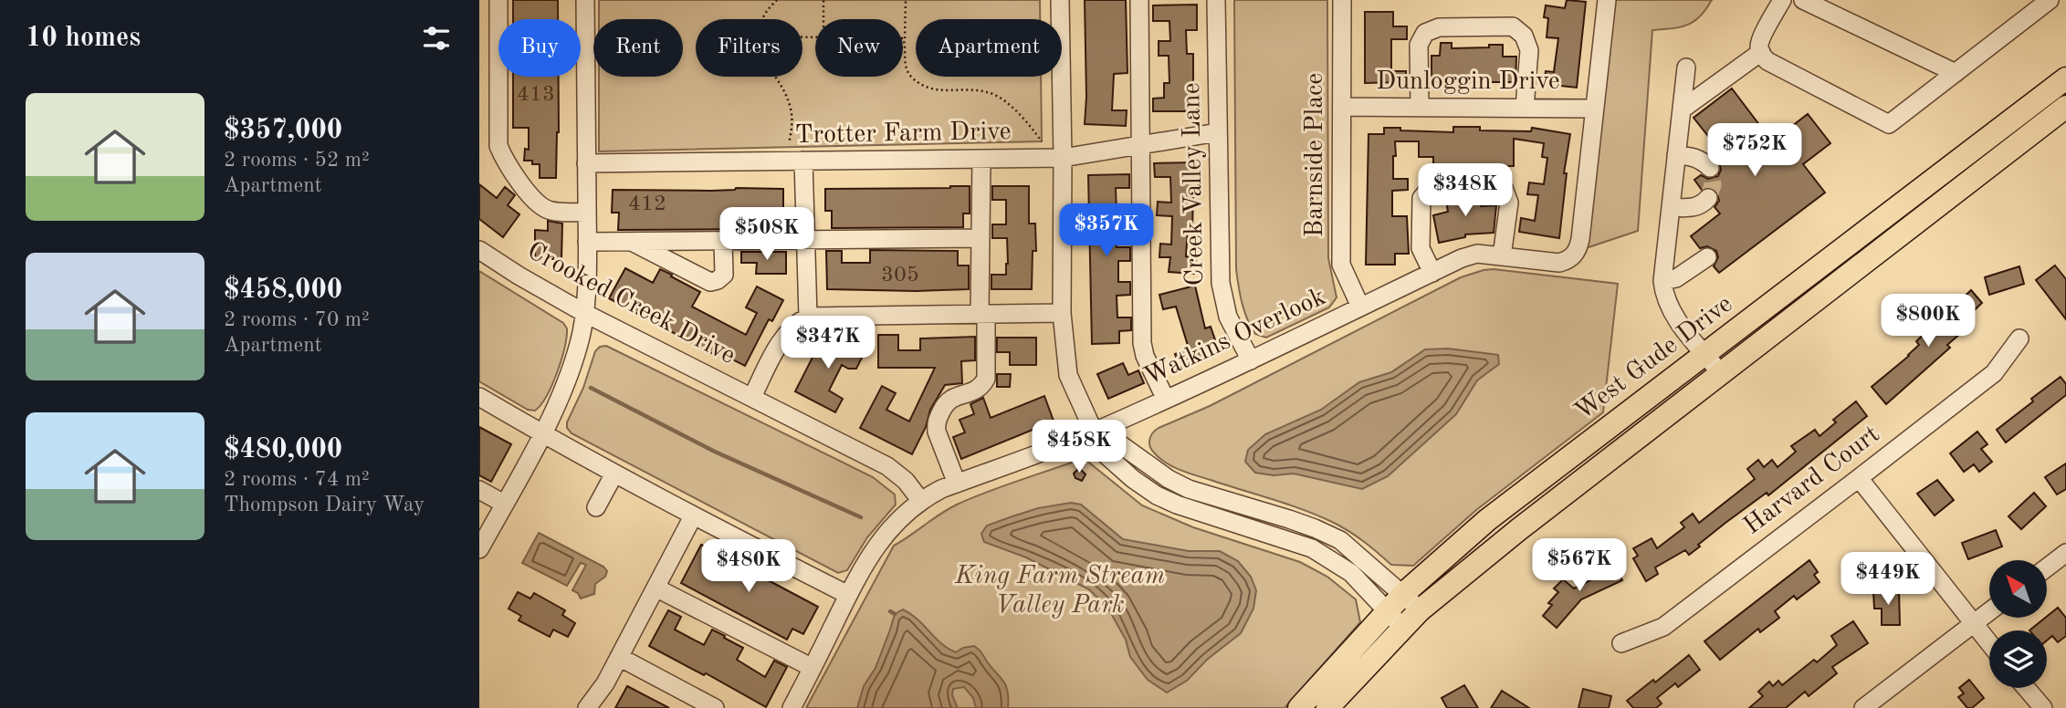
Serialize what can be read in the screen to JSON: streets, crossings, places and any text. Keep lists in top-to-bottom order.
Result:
{
  "streets": {
    "main road": ["West Gude Drive"],
    "street": [
      "Dunloggin Drive",
      "Trotter Farm Drive",
      "Barnside Place",
      "Creek Valley Lane",
      "Crooked Creek Drive",
      "Watkins Overlook",
      "Harvard Court"
    ]
  },
  "crossings": [
    ["Dunloggin Drive", "Barnside Place"],
    ["Dunloggin Drive", "Watkins Overlook"],
    ["Trotter Farm Drive", "Creek Valley Lane"],
    ["Barnside Place", "Watkins Overlook"],
    ["Creek Valley Lane", "Watkins Overlook"],
    ["Crooked Creek Drive", "Watkins Overlook"]
  ],
  "parks": ["King Farm Stream Valley Park"],
  "house_numbers": ["413", "412", "305"],
  "north": "top left",
  "page": {
    "heading": "10 homes",
    "chip": [
      "Buy",
      "Rent",
      "Filters",
      "New",
      "Apartment"
    ],
    "list": [
      {
        "name": "$357,000",
        "note": "2 rooms · 52 m² · Apartment"
      },
      {
        "name": "$458,000",
        "note": "2 rooms · 70 m² · Apartment"
      },
      {
        "name": "$480,000",
        "note": "2 rooms · 74 m² · Thompson Dairy Way"
      }
    ],
    "price": [
      "$752K",
      "$348K",
      "$357K",
      "$508K",
      "$800K",
      "$347K",
      "$458K",
      "$567K",
      "$480K",
      "$449K"
    ]
  }
}
